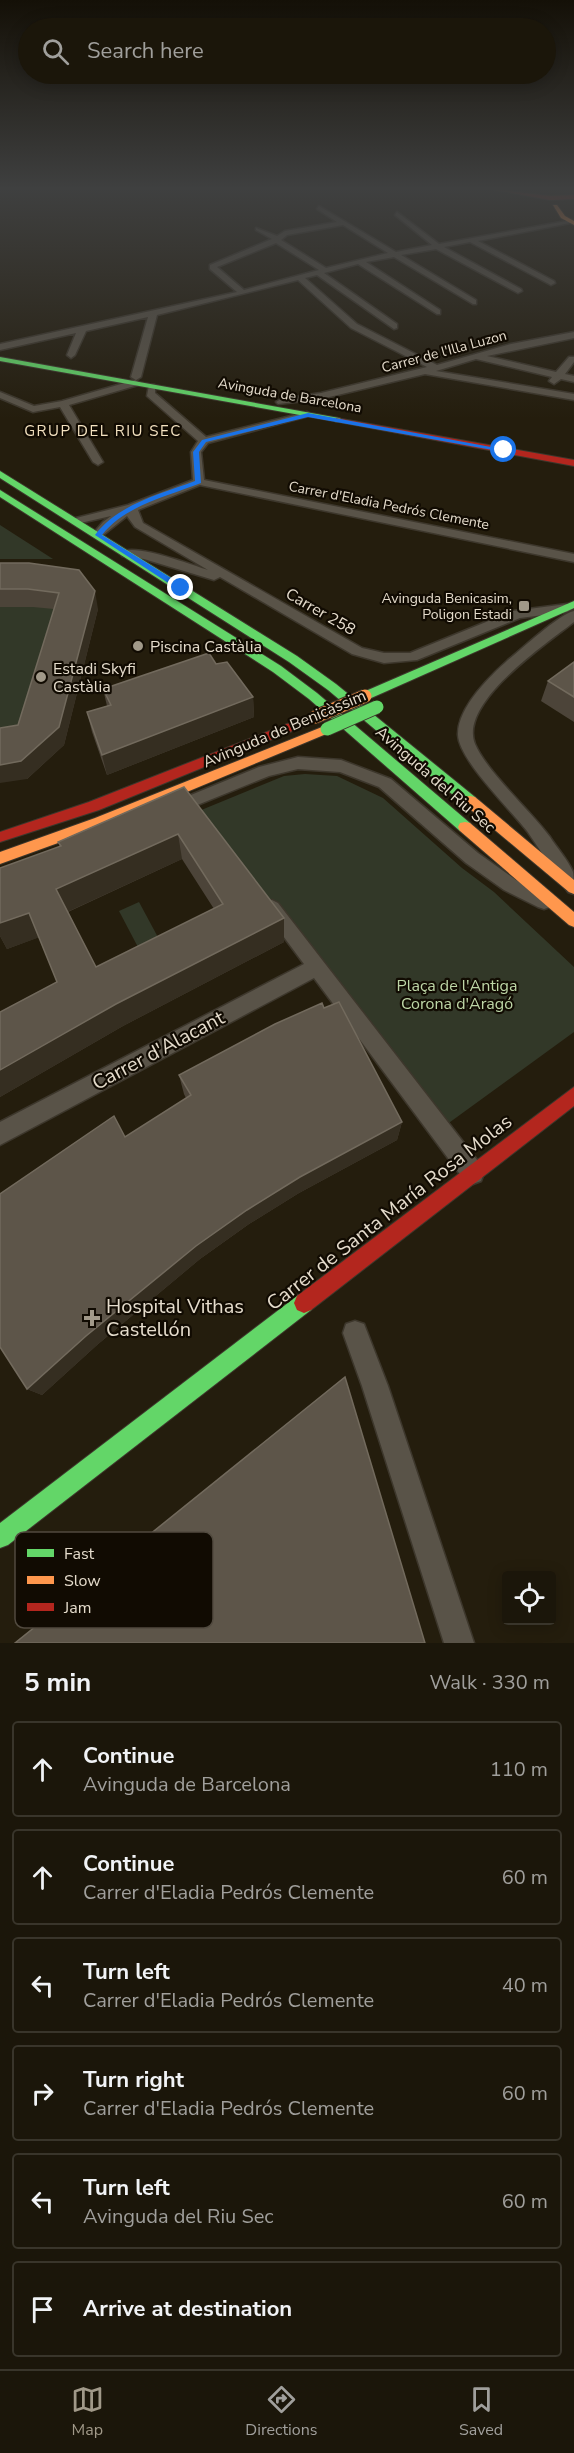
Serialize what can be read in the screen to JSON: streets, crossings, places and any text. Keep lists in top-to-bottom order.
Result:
{
  "streets": {
    "main road": [
      "Avinguda de Barcelona",
      "Avinguda de Benicàssim",
      "Avinguda del Riu Sec",
      "Carrer de Santa María Rosa Molas"
    ],
    "street": [
      "Carrer de l'Illa Luzon",
      "Carrer d'Eladia Pedrós Clemente",
      "Carrer 258",
      "Carrer d'Alacant"
    ]
  },
  "crossings": [
    ["Carrer de l'Illa Luzon", "Avinguda de Barcelona"],
    ["Carrer 258", "Avinguda de Benicàssim"],
    ["Carrer 258", "Avinguda del Riu Sec"]
  ],
  "districts": ["GRUP DEL RIU SEC"],
  "parks": ["Plaça de l'Antiga Corona d'Aragó"],
  "places": {
    "transit": ["Avinguda Benicasim, Poligon Estadi"],
    "other": ["Piscina Castàlia", "Estadi Skyfi Castàlia"],
    "health": ["Hospital Vithas Castellón"]
  },
  "legend": ["Fast", "Slow", "Jam"],
  "page": {
    "search": "Search here",
    "heading": ["5 min", "Walk · 330 m"],
    "list": [
      ["Continue", "Avinguda de Barcelona", "110 m"],
      ["Continue", "Carrer d'Eladia Pedrós Clemente", "60 m"],
      ["Turn left", "Carrer d'Eladia Pedrós Clemente", "40 m"],
      ["Turn right", "Carrer d'Eladia Pedrós Clemente", "60 m"],
      ["Turn left", "Avinguda del Riu Sec", "60 m"],
      "Arrive at destination"
    ],
    "nav": ["Map", "Directions", "Saved"]
  }
}
